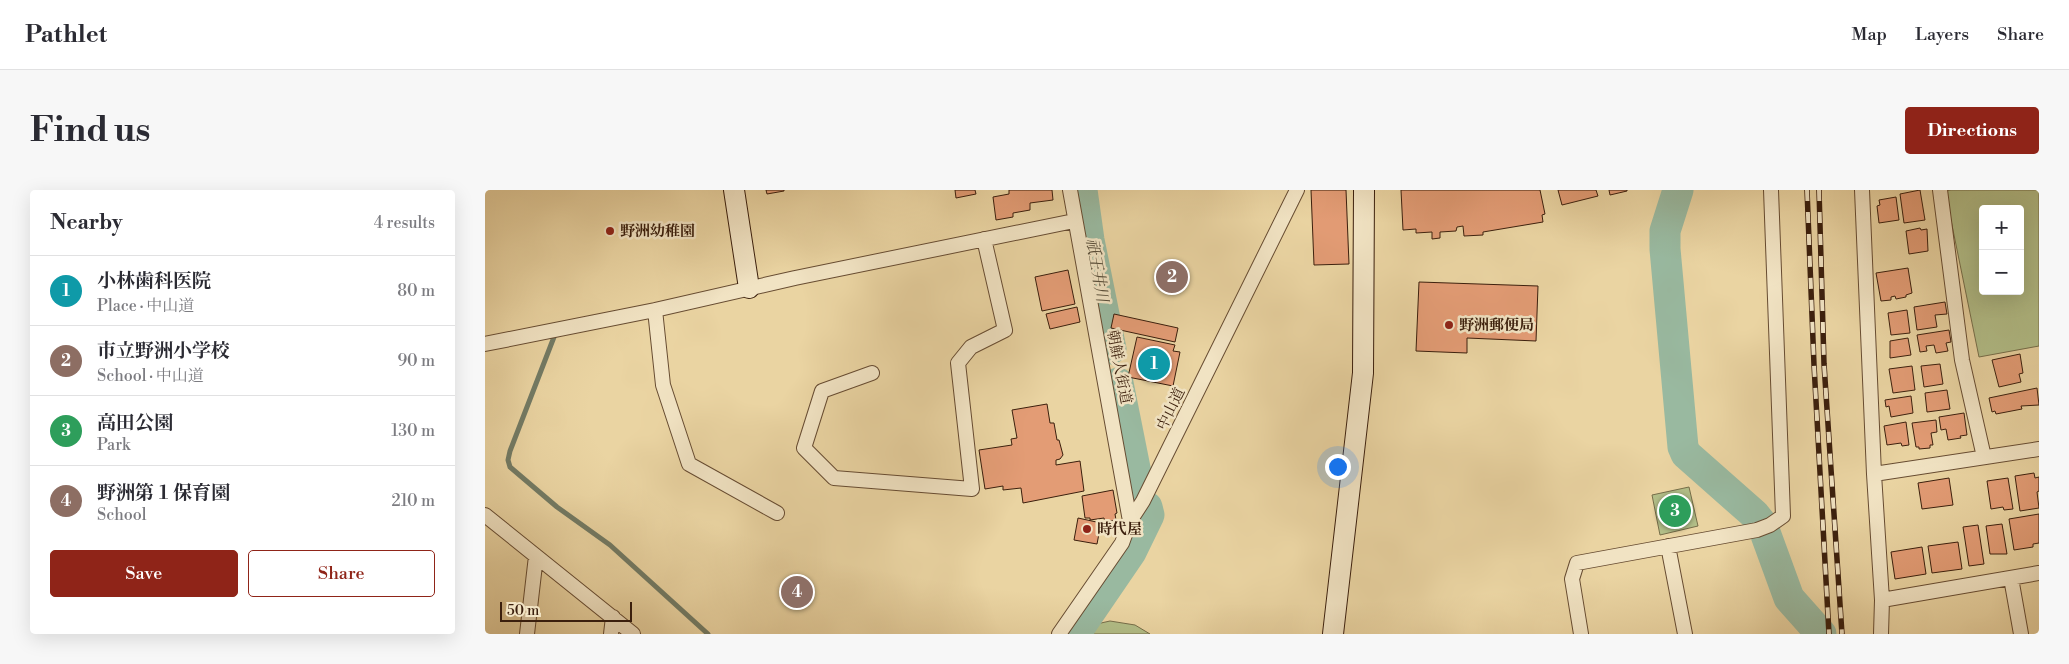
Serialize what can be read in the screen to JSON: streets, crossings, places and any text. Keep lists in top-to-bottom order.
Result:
{
  "streets": {
    "street": ["朝鮮人街道", "中山道"]
  },
  "crossings": [
    ["朝鮮人街道", "中山道"]
  ],
  "water": ["祇王井川"],
  "places": ["野洲幼稚園", "野洲郵便局", "時代屋"],
  "scale_bar": "50 m",
  "page": {
    "header": "Pathlet",
    "nav": ["Map", "Layers", "Share"],
    "buttons": [
      "Directions",
      ["Save", "Share"]
    ],
    "title": "Find us",
    "heading": ["Nearby", "4 results"],
    "map_buttons": ["+", "−"],
    "list": [
      {
        "mark": "1",
        "name": "小林歯科医院",
        "note": "Place · 中山道",
        "value": "80 m"
      },
      {
        "mark": "2",
        "name": "市立野洲小学校",
        "note": "School · 中山道",
        "value": "90 m"
      },
      {
        "mark": "3",
        "name": "高田公園",
        "note": "Park",
        "value": "130 m"
      },
      {
        "mark": "4",
        "name": "野洲第１保育園",
        "note": "School",
        "value": "210 m"
      }
    ],
    "pins": [
      "2",
      "1",
      "3",
      "4"
    ],
    "scale": "50 m"
  }
}
